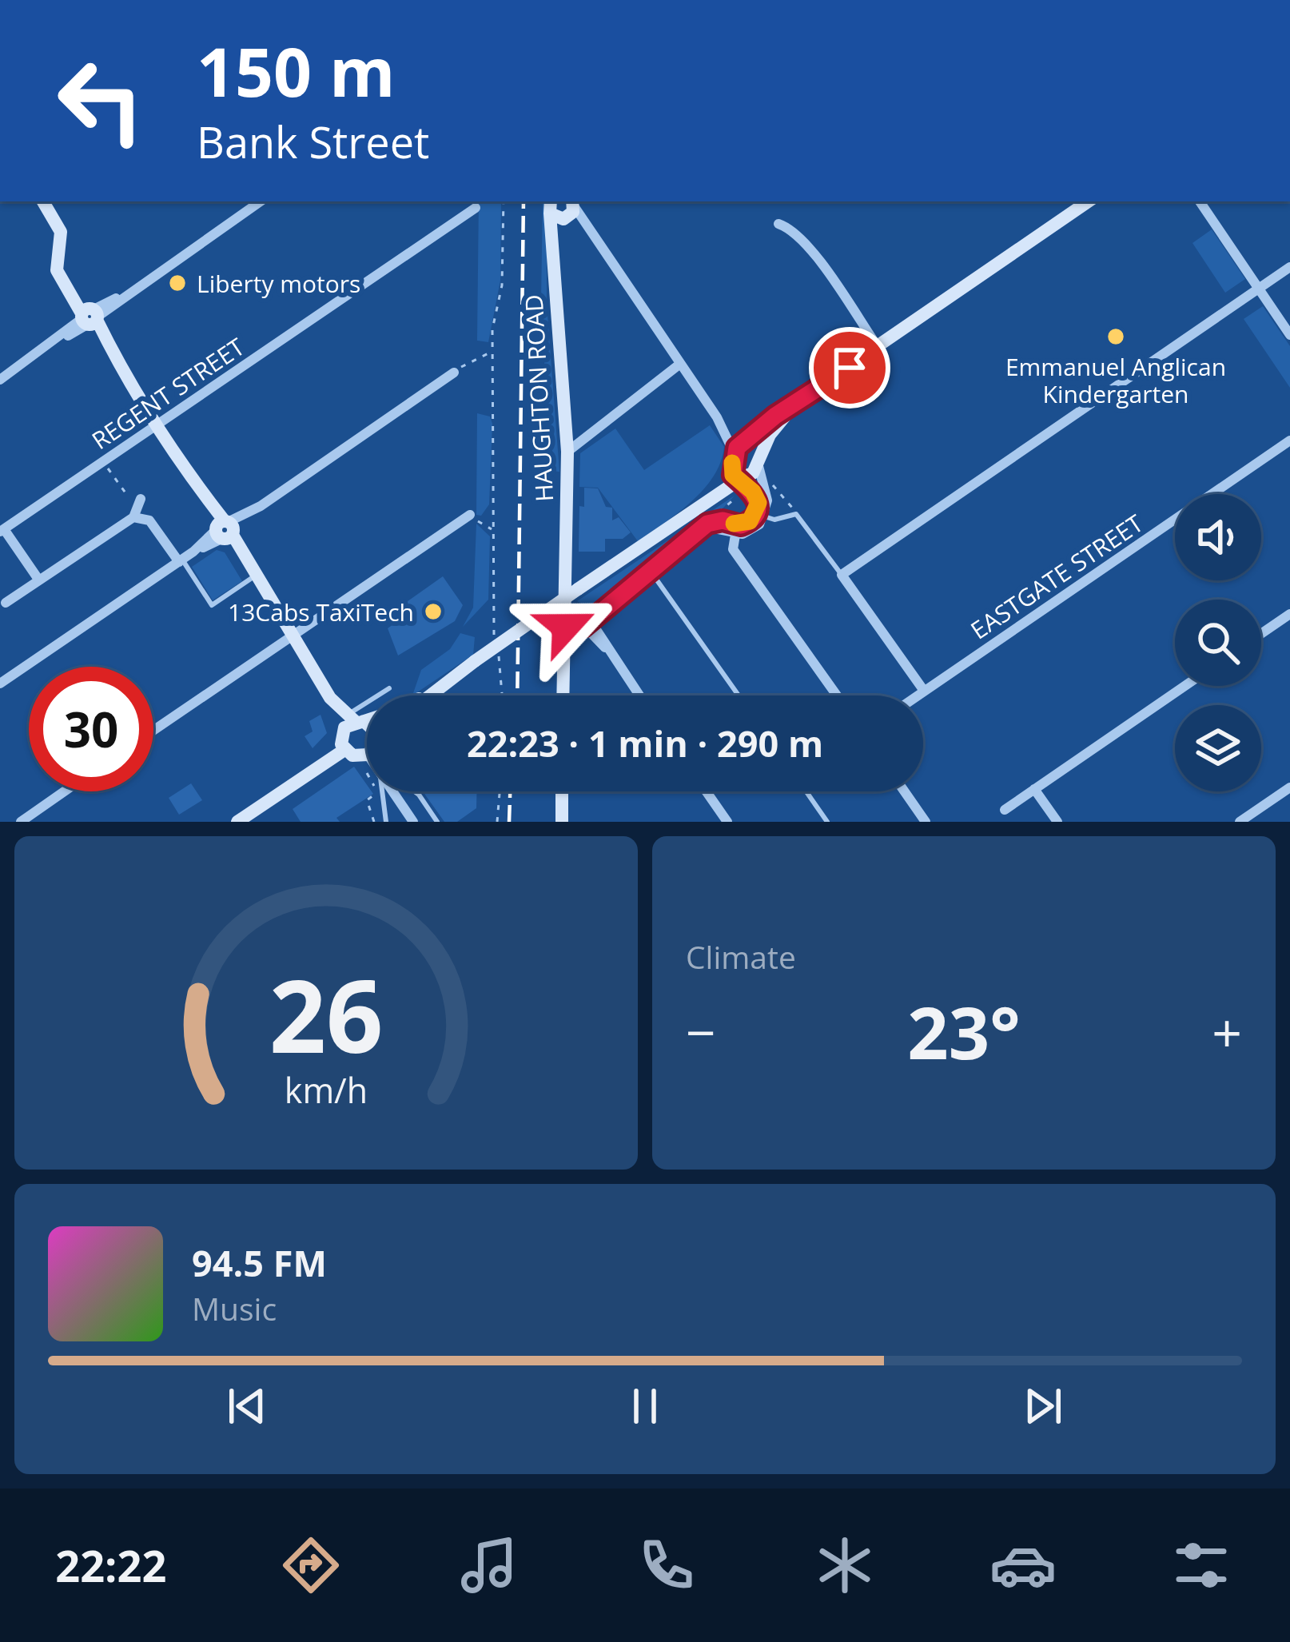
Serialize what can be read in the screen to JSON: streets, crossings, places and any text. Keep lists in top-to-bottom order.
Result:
{
  "streets": {
    "street": ["REGENT STREET", "HAUGHTON ROAD", "EASTGATE STREET"]
  },
  "places": ["Liberty motors", "Emmanuel Anglican Kindergarten", "13Cabs TaxiTech"],
  "page": {
    "turn": ["150 m", "Bank Street"],
    "limit": "30",
    "trip": "22:23 · 1 min · 290 m",
    "tile": "Climate",
    "heat": ["−", "23°", "+"],
    "song": ["94.5 FM", "Music"],
    "tabs": "22:22",
    "gauge": ["26", "km/h"]
  }
}
